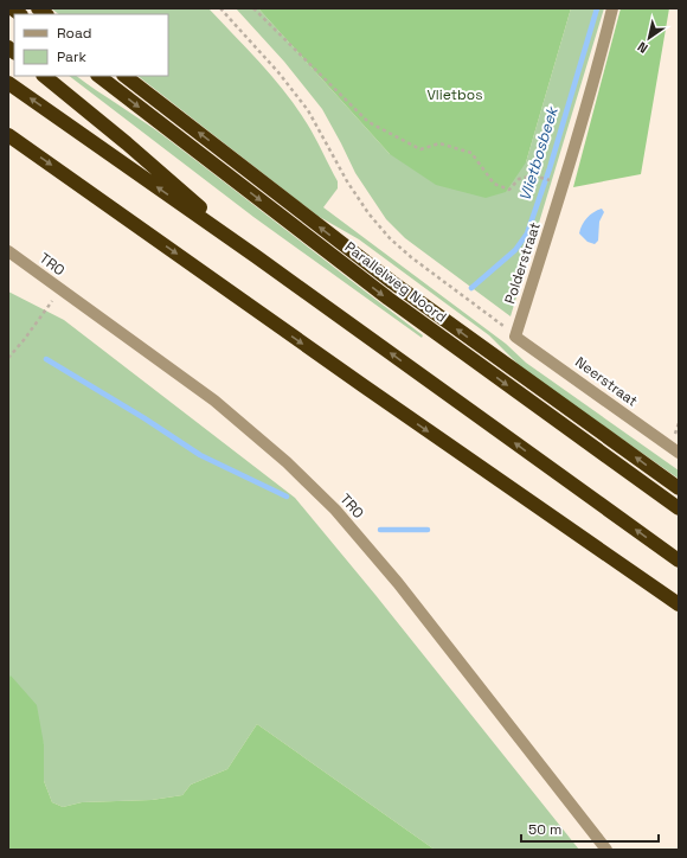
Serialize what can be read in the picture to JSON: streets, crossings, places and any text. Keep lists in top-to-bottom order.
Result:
{
  "streets": {
    "highway": ["Parallelweg Noord"],
    "street": ["Polderstraat", "TRO", "Neerstraat"]
  },
  "crossings": [
    ["Polderstraat", "Neerstraat"]
  ],
  "water": ["Vlietbosbeek"],
  "parks": ["Vlietbos"],
  "legend": ["Road", "Park"],
  "scale_bar": "50 m",
  "north": "bottom left"
}
